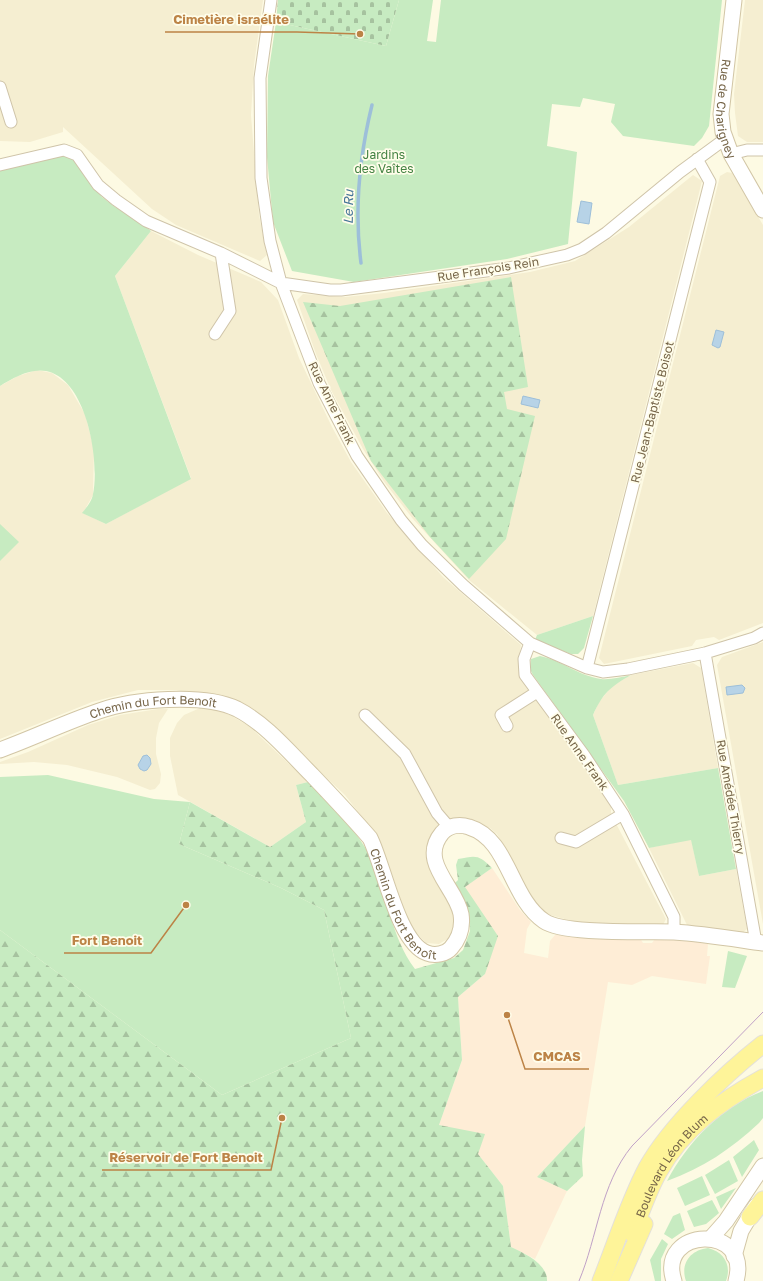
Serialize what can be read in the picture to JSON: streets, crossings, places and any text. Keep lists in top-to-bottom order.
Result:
{
  "streets": {
    "main road": ["Boulevard Léon Blum"],
    "street": [
      "Rue de Charigney",
      "Rue François Rein",
      "Rue Anne Frank",
      "Rue Jean-Baptiste Boisot",
      "Chemin du Fort Benoît",
      "Rue Amédée Thierry"
    ]
  },
  "crossings": [
    ["Rue de Charigney", "Rue François Rein"],
    ["Rue François Rein", "Rue Anne Frank"],
    ["Rue François Rein", "Rue Jean-Baptiste Boisot"]
  ],
  "water": ["Le Ru"],
  "parks": ["Jardins des Vaîtes"],
  "places": [
    "Cimetière israélite",
    "Fort Benoit",
    "CMCAS",
    "Réservoir de Fort Benoit"
  ]
}
